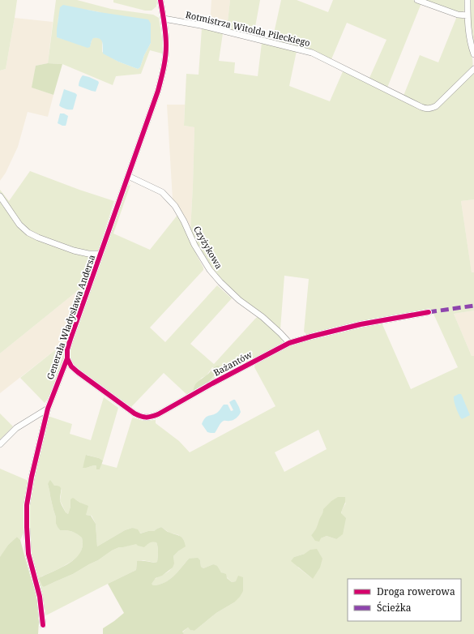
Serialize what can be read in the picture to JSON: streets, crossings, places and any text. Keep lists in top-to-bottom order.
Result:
{
  "streets": {
    "street": [
      "Rotmistrza Witolda Pileckiego",
      "Czyżykowa",
      "Generała Władysława Andersa",
      "Bażantów"
    ]
  },
  "crossings": [
    ["Rotmistrza Witolda Pileckiego", "Generała Władysława Andersa"],
    ["Czyżykowa", "Generała Władysława Andersa"],
    ["Czyżykowa", "Bażantów"],
    ["Generała Władysława Andersa", "Bażantów"]
  ],
  "legend": ["Droga rowerowa", "Ścieżka"]
}
